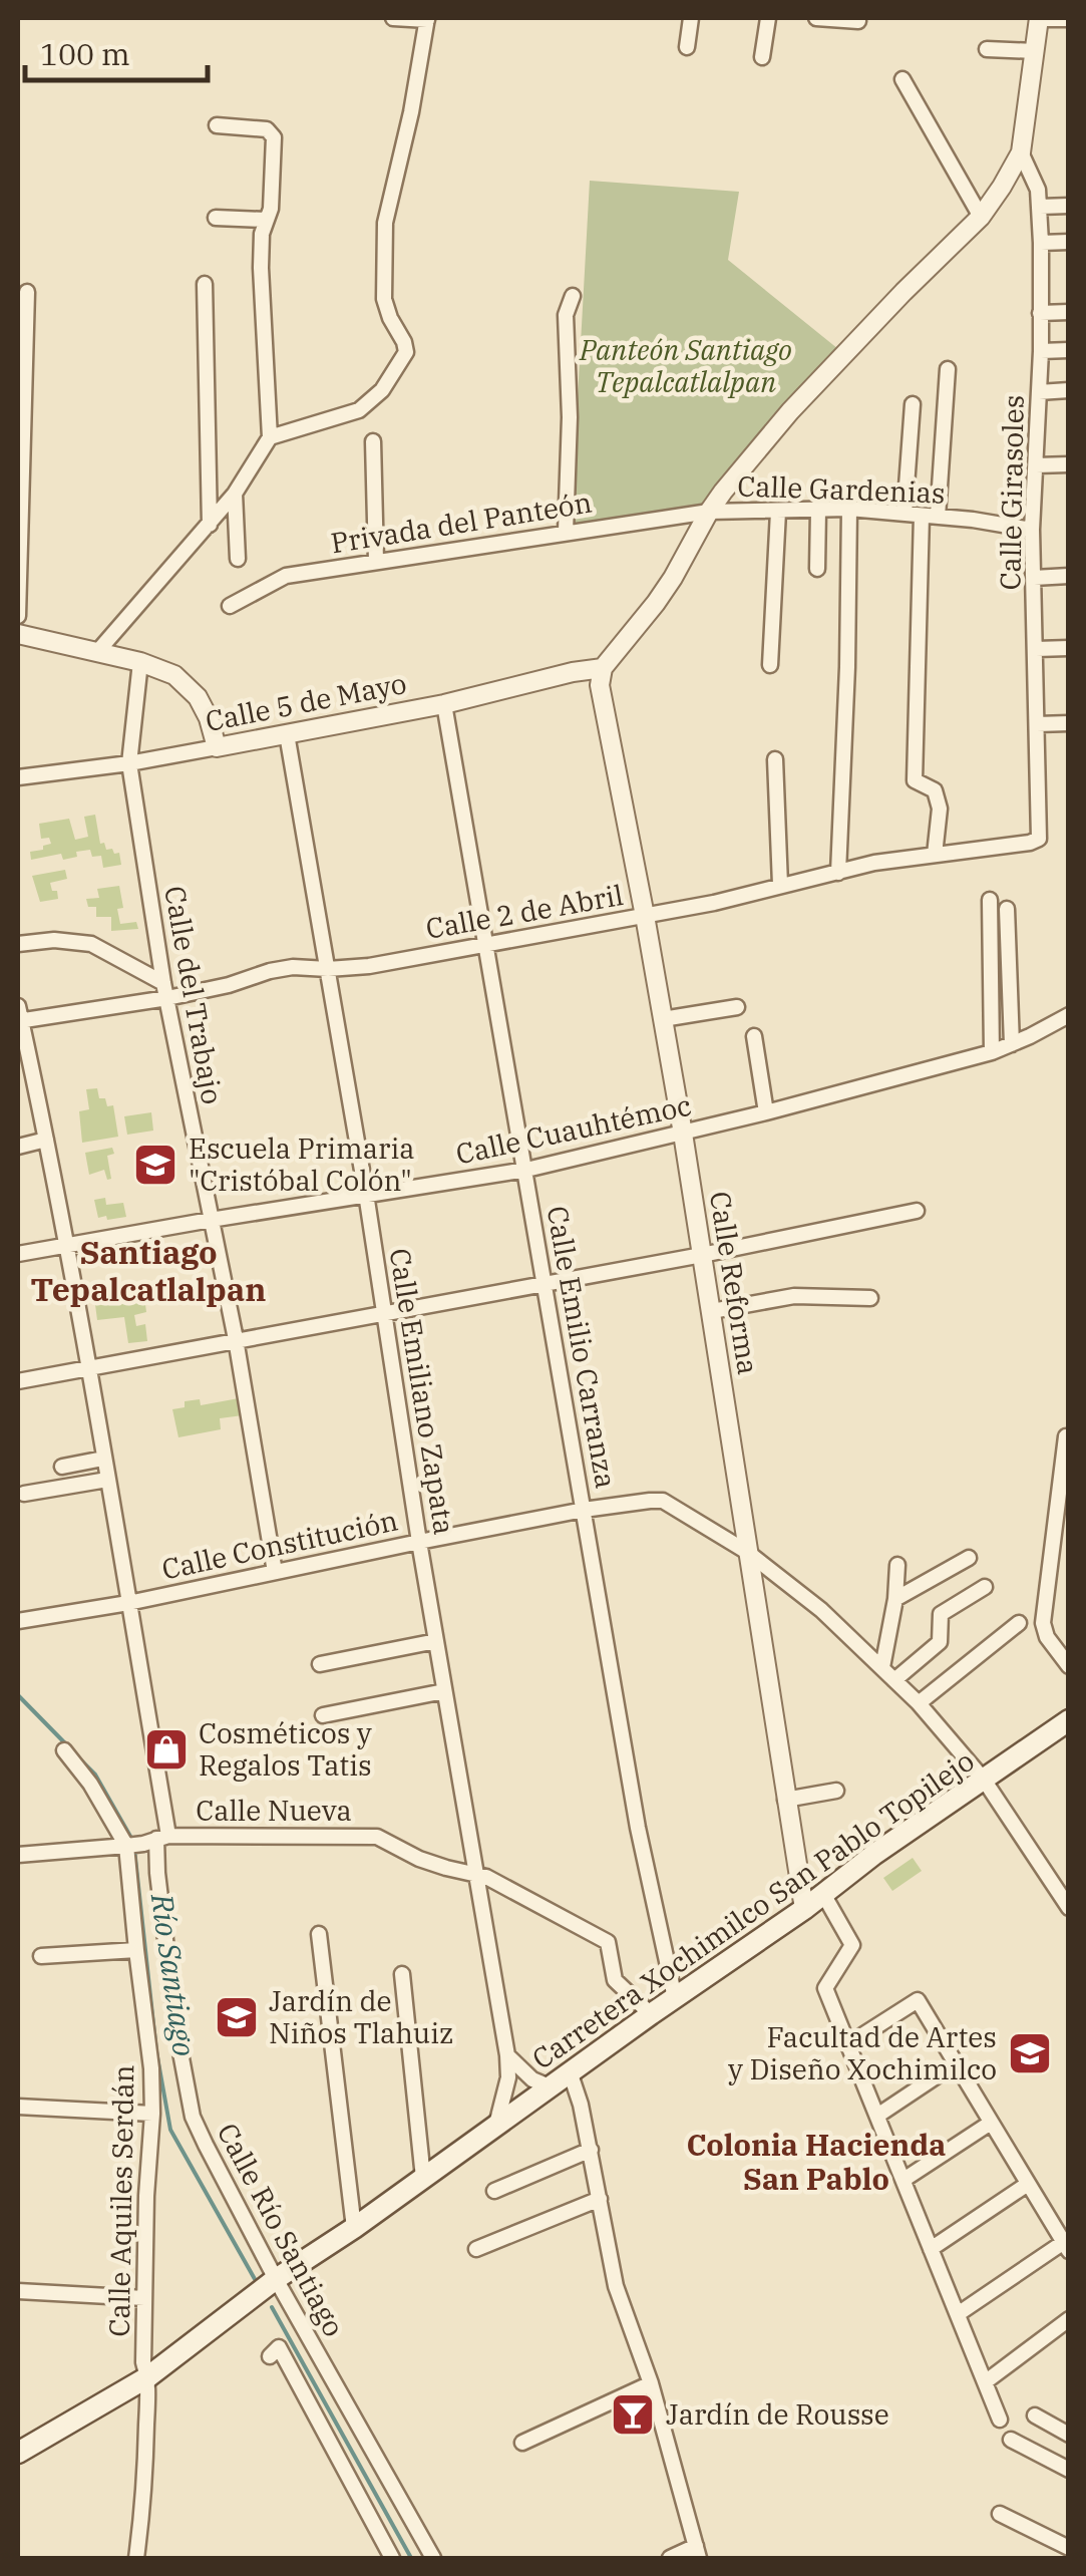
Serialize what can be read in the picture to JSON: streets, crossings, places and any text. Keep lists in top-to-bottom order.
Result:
{
  "streets": {
    "main road": ["Carretera Xochimilco San Pablo Topilejo"],
    "street": [
      "Calle Gardenias",
      "Calle Girasoles",
      "Privada del Panteón",
      "Calle 5 de Mayo",
      "Calle 2 de Abril",
      "Calle del Trabajo",
      "Calle Cuauhtémoc",
      "Calle Reforma",
      "Calle Emilio Carranza",
      "Calle Emiliano Zapata",
      "Calle Constitución",
      "Calle Nueva",
      "Calle Aquiles Serdán",
      "Calle Río Santiago"
    ]
  },
  "crossings": [
    ["Calle Gardenias", "Calle Girasoles"],
    ["Calle Gardenias", "Privada del Panteón"],
    ["Calle Girasoles", "Calle 2 de Abril"],
    ["Calle 5 de Mayo", "Calle del Trabajo"],
    ["Calle 5 de Mayo", "Calle Reforma"],
    ["Calle 5 de Mayo", "Calle Emilio Carranza"],
    ["Calle 5 de Mayo", "Calle Emiliano Zapata"],
    ["Calle 2 de Abril", "Calle del Trabajo"],
    ["Calle 2 de Abril", "Calle Reforma"],
    ["Calle 2 de Abril", "Calle Emilio Carranza"],
    ["Calle 2 de Abril", "Calle Emiliano Zapata"],
    ["Calle 2 de Abril", "Calle Aquiles Serdán"],
    ["Calle del Trabajo", "Calle Cuauhtémoc"],
    ["Calle del Trabajo", "Calle Constitución"],
    ["Calle Cuauhtémoc", "Calle Reforma"],
    ["Calle Cuauhtémoc", "Calle Emilio Carranza"],
    ["Calle Cuauhtémoc", "Calle Emiliano Zapata"],
    ["Calle Cuauhtémoc", "Calle Aquiles Serdán"],
    ["Calle Reforma", "Calle Constitución"],
    ["Calle Reforma", "Carretera Xochimilco San Pablo Topilejo"],
    ["Calle Emilio Carranza", "Calle Constitución"],
    ["Calle Emilio Carranza", "Carretera Xochimilco San Pablo Topilejo"],
    ["Calle Emiliano Zapata", "Calle Constitución"],
    ["Calle Emiliano Zapata", "Calle Nueva"],
    ["Calle Emiliano Zapata", "Carretera Xochimilco San Pablo Topilejo"],
    ["Calle Constitución", "Carretera Xochimilco San Pablo Topilejo"],
    ["Calle Constitución", "Calle Aquiles Serdán"],
    ["Calle Nueva", "Carretera Xochimilco San Pablo Topilejo"],
    ["Calle Nueva", "Calle Aquiles Serdán"],
    ["Calle Nueva", "Calle Río Santiago"],
    ["Carretera Xochimilco San Pablo Topilejo", "Calle Aquiles Serdán"],
    ["Carretera Xochimilco San Pablo Topilejo", "Calle Río Santiago"],
    ["Calle Aquiles Serdán", "Calle Río Santiago"]
  ],
  "districts": ["Santiago Tepalcatlalpan", "Colonia Hacienda San Pablo"],
  "water": ["Río Santiago"],
  "parks": ["Panteón Santiago Tepalcatlalpan"],
  "places": {
    "school or university": ["Escuela Primaria \"Cristóbal Colón\"", "Jardín de Niños Tlahuiz", "Facultad de Artes y Diseño Xochimilco"],
    "shop": ["Cosméticos y Regalos Tatis"],
    "bar": ["Jardín de Rousse"]
  },
  "scale_bar": "100 m"
}
